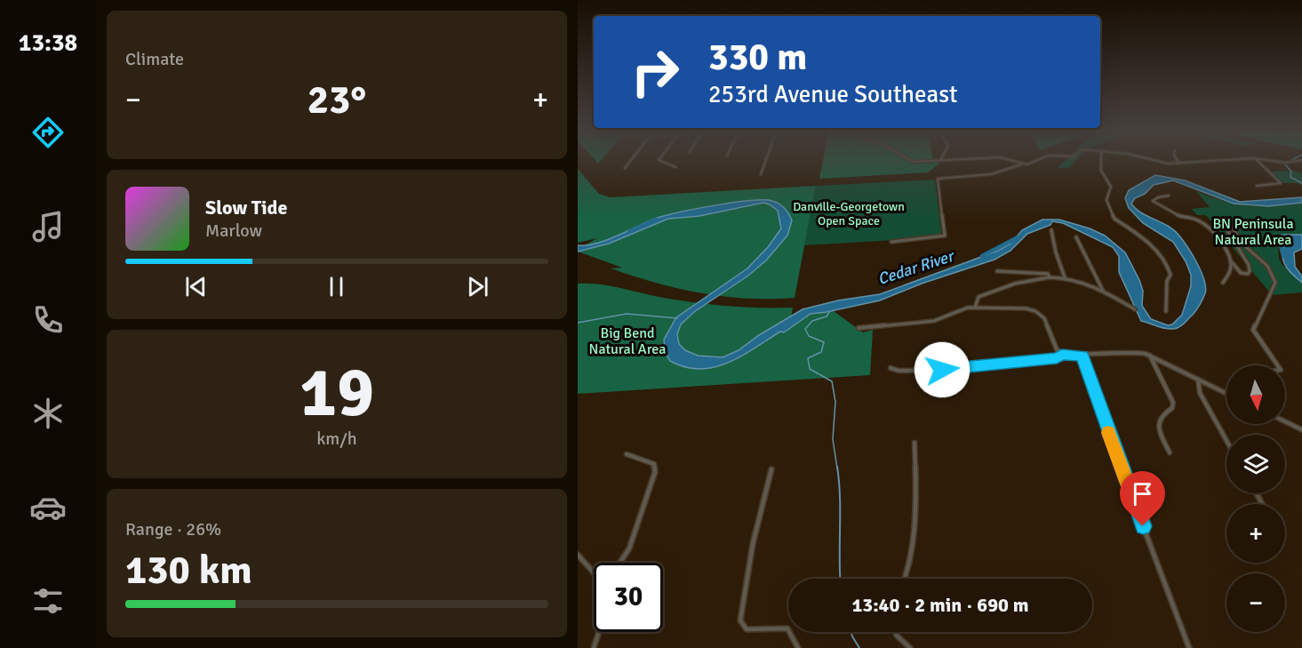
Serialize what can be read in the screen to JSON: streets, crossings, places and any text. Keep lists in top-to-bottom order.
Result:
{
  "water": ["Cedar River"],
  "parks": ["Danville-Georgetown Open Space", "BN Peninsula Natural Area", "Big Bend Natural Area"],
  "north": "bottom",
  "page": {
    "tabs": "13:38",
    "tile": [
      "Climate",
      ["19", "km/h"],
      ["Range · 26%", "130 km"]
    ],
    "turn": ["330 m", "253rd Avenue Southeast"],
    "heat": ["−", "23°", "+"],
    "song": ["Slow Tide", "Marlow"],
    "map_buttons": ["+", "−"],
    "limit": "30",
    "trip": "13:40 · 2 min · 690 m"
  }
}
